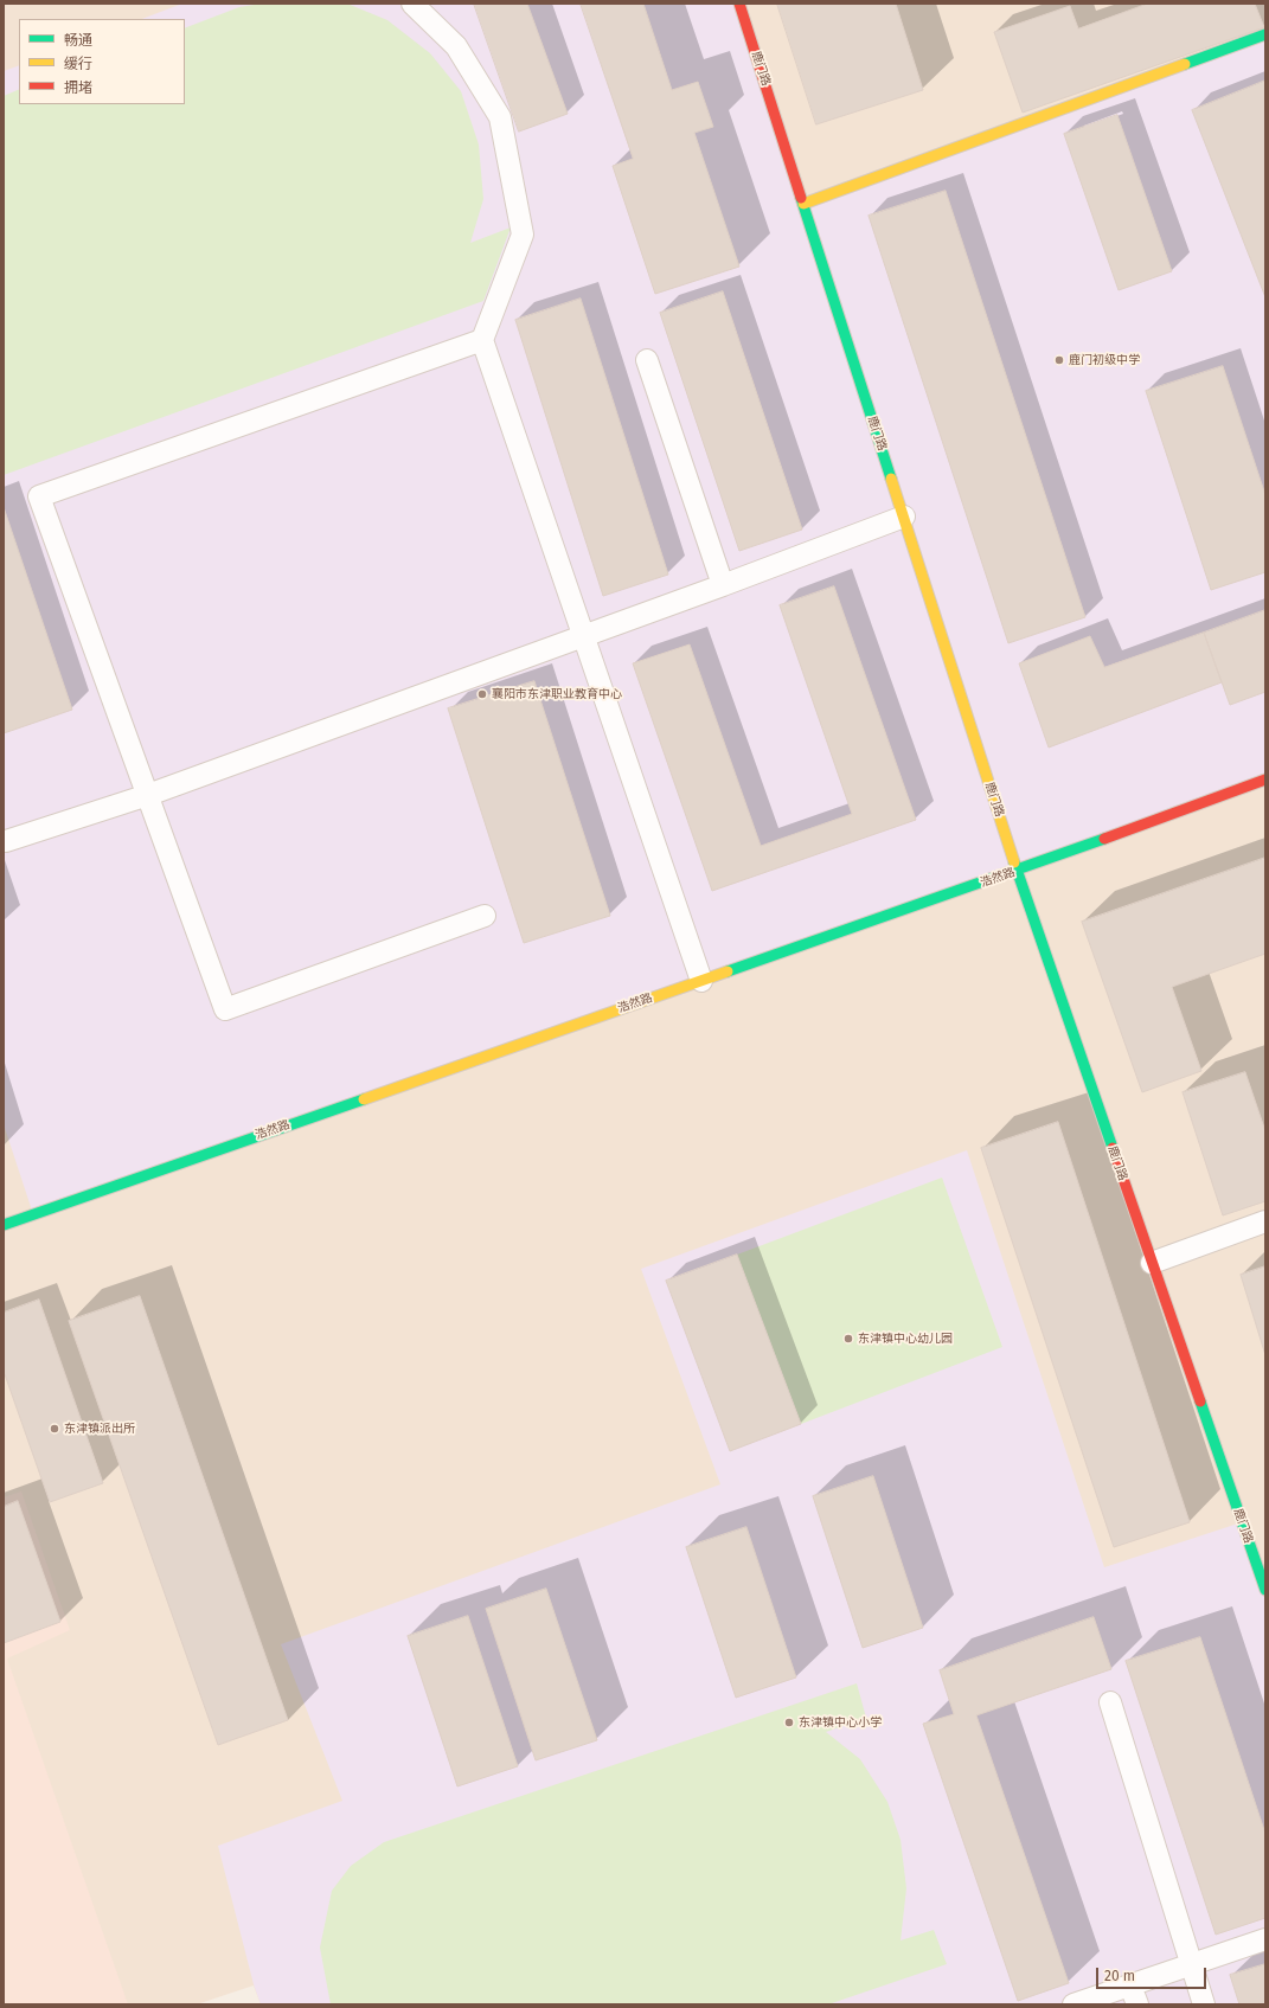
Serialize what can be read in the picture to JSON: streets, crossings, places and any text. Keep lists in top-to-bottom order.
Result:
{
  "streets": {
    "street": ["鹿门路", "浩然路"]
  },
  "crossings": [
    ["鹿门路", "浩然路"]
  ],
  "places": [
    "鹿门初级中学",
    "襄阳市东津职业教育中心",
    "东津镇中心幼儿园",
    "东津镇派出所",
    "东津镇中心小学"
  ],
  "legend": ["畅通", "缓行", "拥堵"],
  "scale_bar": "20 m"
}
